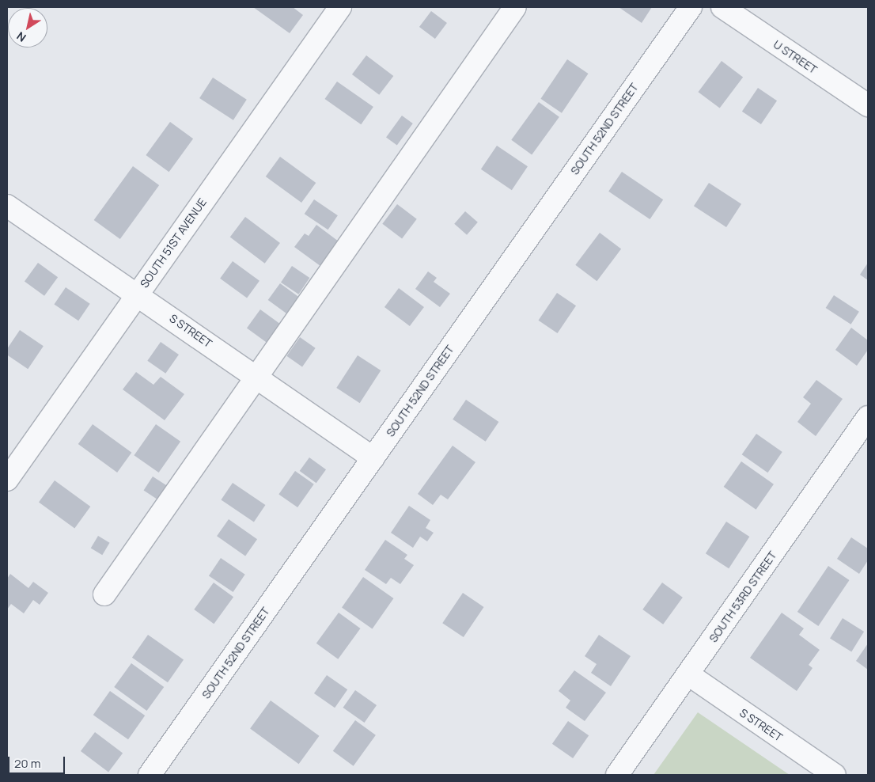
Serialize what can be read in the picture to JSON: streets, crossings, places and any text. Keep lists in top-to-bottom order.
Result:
{
  "streets": {
    "street": [
      "U STREET",
      "SOUTH 52ND STREET",
      "SOUTH 51ST AVENUE",
      "S STREET",
      "SOUTH 53RD STREET"
    ]
  },
  "crossings": [
    ["SOUTH 52ND STREET", "S STREET"],
    ["SOUTH 51ST AVENUE", "S STREET"],
    ["S STREET", "SOUTH 53RD STREET"]
  ],
  "scale_bar": "20 m",
  "north": "bottom left"
}
